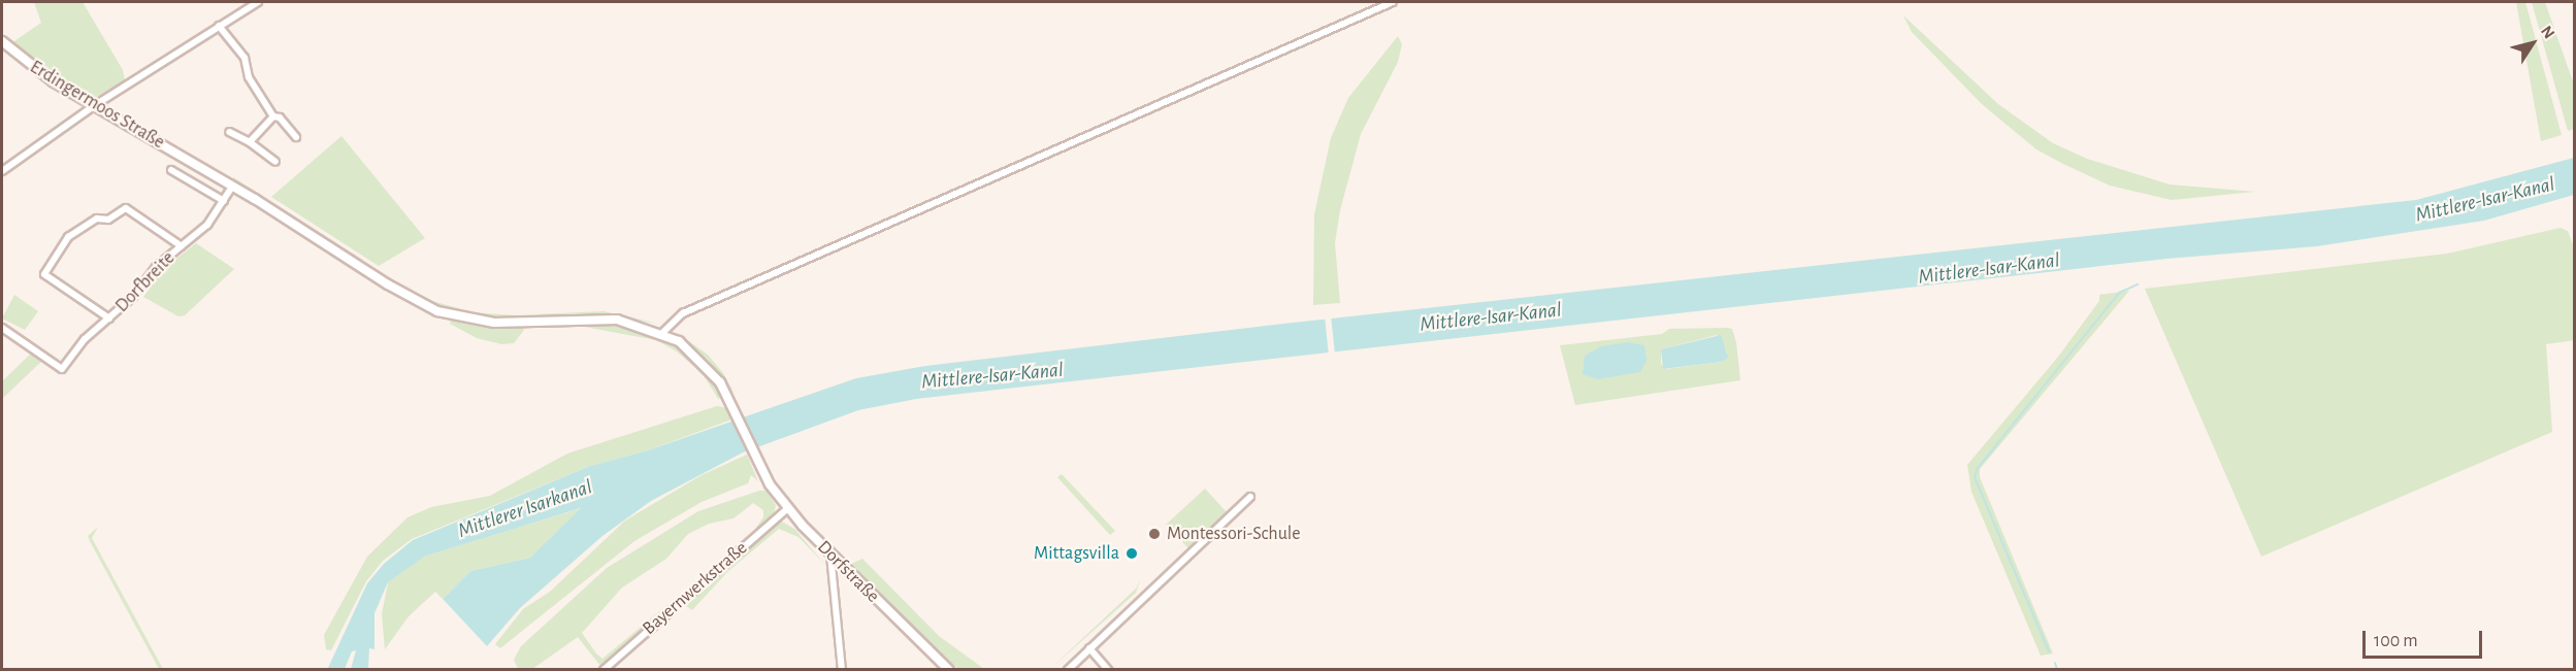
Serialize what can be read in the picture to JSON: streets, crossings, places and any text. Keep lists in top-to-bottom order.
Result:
{
  "streets": {
    "street": [
      "Erdingermoos Straße",
      "Dorfbreite",
      "Dorfstraße",
      "Bayernwerkstraße"
    ]
  },
  "crossings": [
    ["Erdingermoos Straße", "Dorfbreite"],
    ["Erdingermoos Straße", "Dorfstraße"],
    ["Dorfstraße", "Bayernwerkstraße"]
  ],
  "water": ["Mittlere-Isar-Kanal", "Mittlerer Isarkanal"],
  "places": ["Montessori-Schule", "Mittagsvilla"],
  "scale_bar": "100 m",
  "north": "top right"
}
